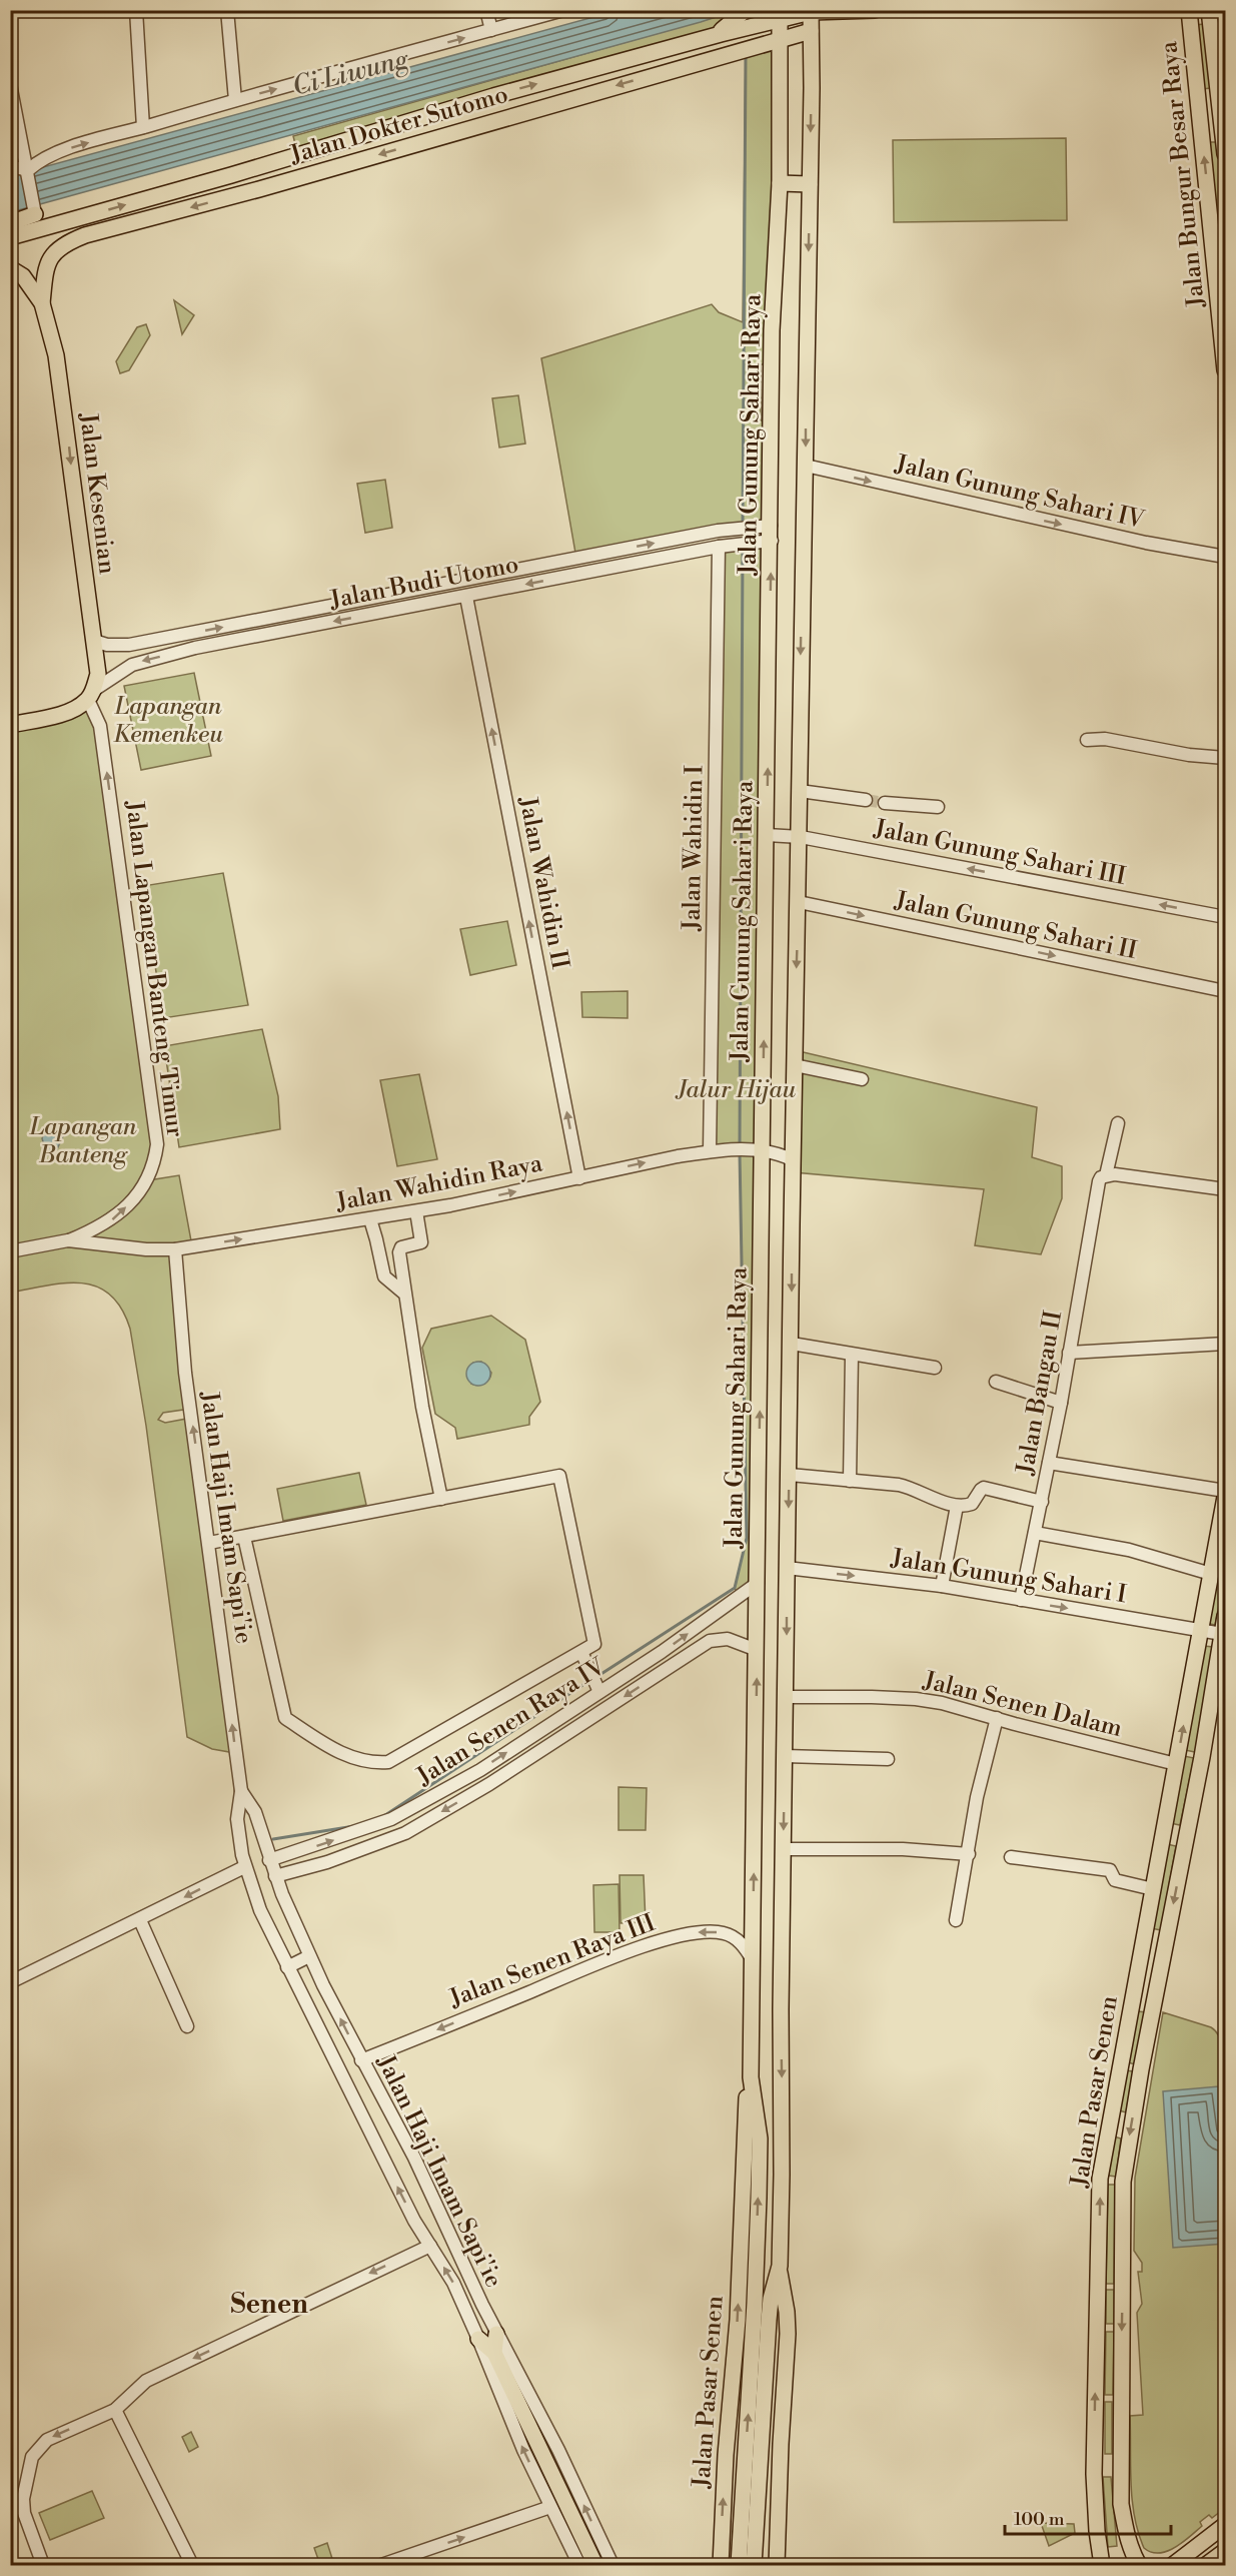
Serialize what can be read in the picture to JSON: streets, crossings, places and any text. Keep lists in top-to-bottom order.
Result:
{
  "streets": {
    "main road": [
      "Jalan Dokter Sutomo",
      "Jalan Bungur Besar Raya",
      "Jalan Gunung Sahari Raya",
      "Jalan Kesenian",
      "Jalan Pasar Senen"
    ],
    "street": [
      "Jalan Gunung Sahari IV",
      "Jalan Budi Utomo",
      "Jalan Wahidin I",
      "Jalan Gunung Sahari III",
      "Jalan Wahidin II",
      "Jalan Gunung Sahari II",
      "Jalan Lapangan Banteng Timur",
      "Jalan Wahidin Raya",
      "Jalan Bangau II",
      "Jalan Haji Imam Sapi'ie",
      "Jalan Gunung Sahari I",
      "Jalan Senen Dalam",
      "Jalan Senen Raya IV",
      "Jalan Senen Raya III"
    ]
  },
  "crossings": [
    ["Jalan Dokter Sutomo", "Jalan Gunung Sahari Raya"],
    ["Jalan Dokter Sutomo", "Jalan Kesenian"],
    ["Jalan Gunung Sahari Raya", "Jalan Budi Utomo"],
    ["Jalan Gunung Sahari Raya", "Jalan Gunung Sahari III"],
    ["Jalan Gunung Sahari Raya", "Jalan Wahidin Raya"],
    ["Jalan Gunung Sahari Raya", "Jalan Senen Raya IV"],
    ["Jalan Gunung Sahari Raya", "Jalan Pasar Senen"],
    ["Jalan Kesenian", "Jalan Budi Utomo"],
    ["Jalan Kesenian", "Jalan Lapangan Banteng Timur"],
    ["Jalan Budi Utomo", "Jalan Wahidin I"],
    ["Jalan Budi Utomo", "Jalan Wahidin II"],
    ["Jalan Budi Utomo", "Jalan Lapangan Banteng Timur"],
    ["Jalan Wahidin I", "Jalan Wahidin Raya"],
    ["Jalan Wahidin II", "Jalan Wahidin Raya"],
    ["Jalan Lapangan Banteng Timur", "Jalan Wahidin Raya"],
    ["Jalan Wahidin Raya", "Jalan Haji Imam Sapi'ie"],
    ["Jalan Bangau II", "Jalan Gunung Sahari I"],
    ["Jalan Haji Imam Sapi'ie", "Jalan Senen Raya IV"],
    ["Jalan Haji Imam Sapi'ie", "Jalan Senen Raya III"],
    ["Jalan Gunung Sahari I", "Jalan Pasar Senen"],
    ["Jalan Senen Dalam", "Jalan Pasar Senen"],
    ["Jalan Senen Raya III", "Jalan Pasar Senen"]
  ],
  "one_way": [
    "Jalan Bungur Besar Raya",
    "Jalan Gunung Sahari IV",
    "Jalan Kesenian",
    "Jalan Gunung Sahari III",
    "Jalan Wahidin II",
    "Jalan Gunung Sahari II",
    "Jalan Lapangan Banteng Timur",
    "Jalan Wahidin Raya",
    "Jalan Haji Imam Sapi'ie",
    "Jalan Senen Raya III"
  ],
  "districts": ["Senen"],
  "water": ["Ci Liwung"],
  "parks": ["Lapangan Kemenkeu", "Jalur Hijau", "Lapangan Banteng"],
  "scale_bar": "100 m"
}
